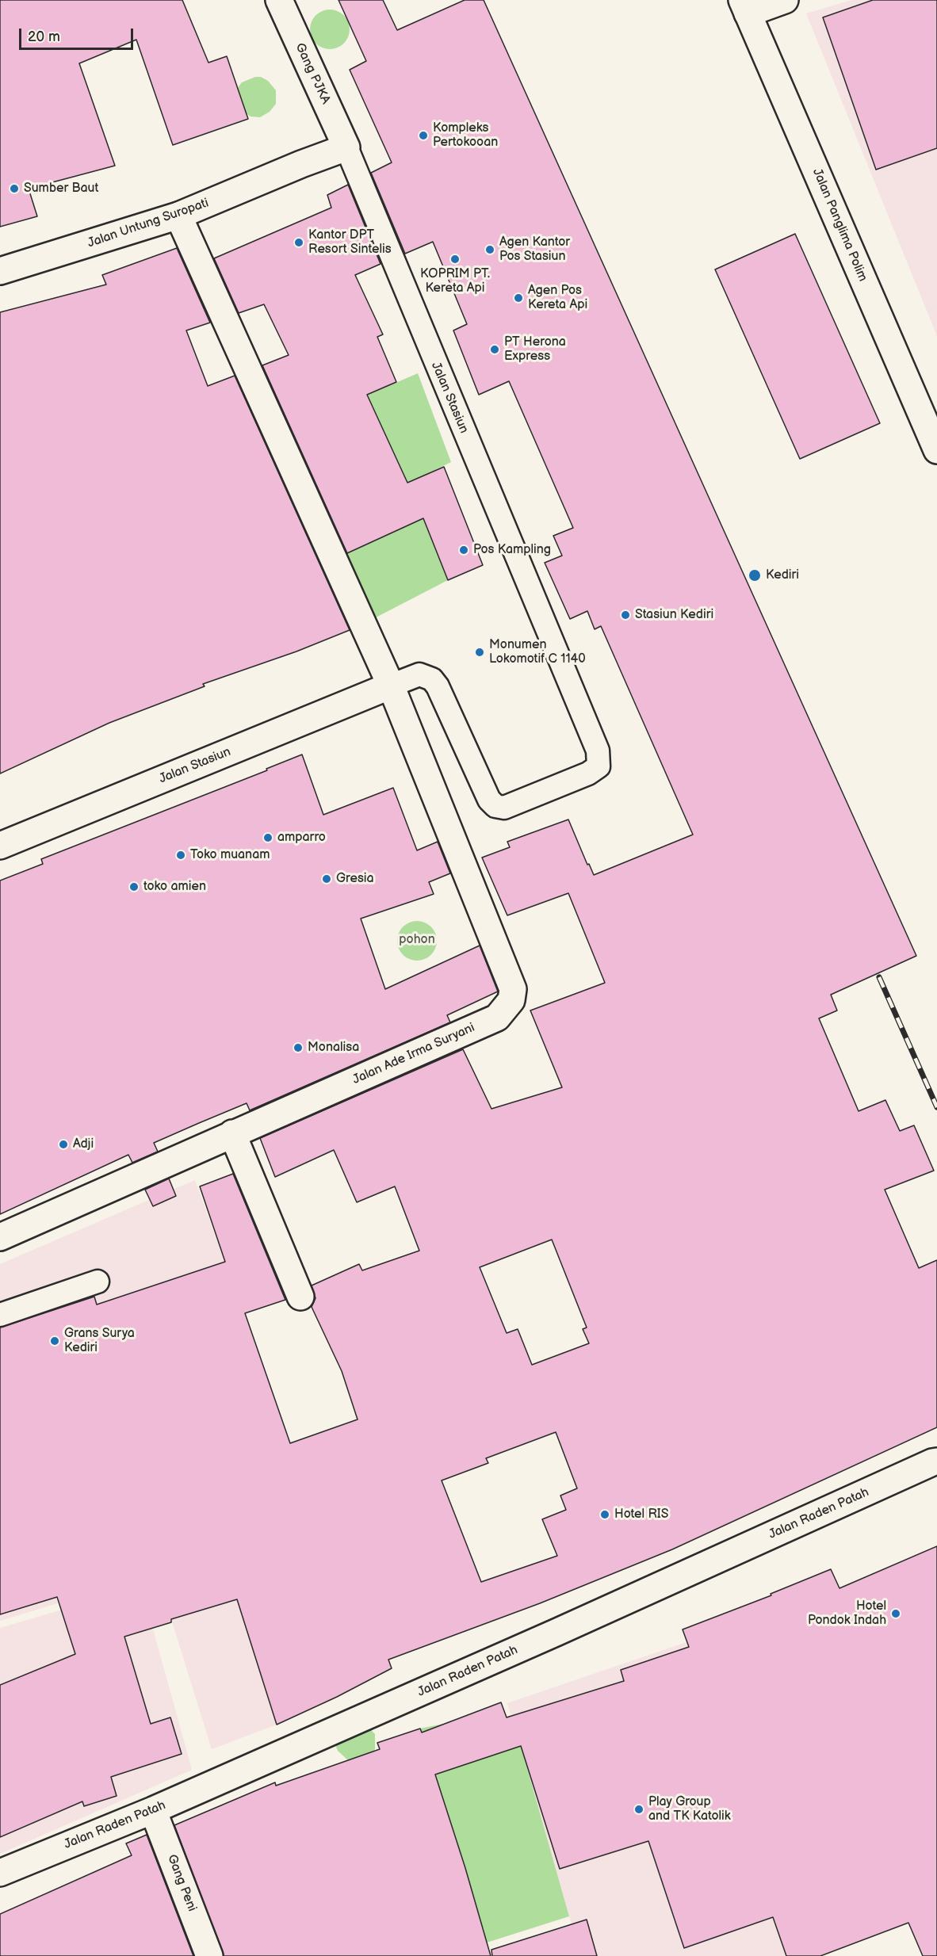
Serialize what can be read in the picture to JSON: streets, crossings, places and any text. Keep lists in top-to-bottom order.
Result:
{
  "streets": {
    "street": [
      "Gang PJKA",
      "Jalan Untung Suropati",
      "Jalan Panglima Polim",
      "Jalan Stasiun",
      "Jalan Ade Irma Suryani",
      "Jalan Raden Patah",
      "Gang Peni"
    ]
  },
  "crossings": [
    ["Gang PJKA", "Jalan Untung Suropati"],
    ["Gang PJKA", "Jalan Stasiun"],
    ["Jalan Untung Suropati", "Jalan Stasiun"],
    ["Jalan Untung Suropati", "Jalan Ade Irma Suryani"],
    ["Jalan Stasiun", "Jalan Ade Irma Suryani"],
    ["Jalan Raden Patah", "Gang Peni"]
  ],
  "parks": ["pohon"],
  "places": [
    "Kompleks Pertokooan",
    "Sumber Baut",
    "Kantor DPT Resort Sintelis",
    "Agen Kantor Pos Stasiun",
    "KOPRIM PT. Kereta Api",
    "Agen Pos Kereta Api",
    "PT Herona Express",
    "Pos Kampling",
    "Kediri",
    "Stasiun Kediri",
    "Monumen Lokomotif C 1140",
    "amparro",
    "Toko muanam",
    "Gresia",
    "toko amien",
    "Monalisa",
    "Adji",
    "Grans Surya Kediri",
    "Hotel RIS",
    "Hotel Pondok Indah",
    "Play Group and TK Katolik"
  ],
  "scale_bar": "20 m"
}
